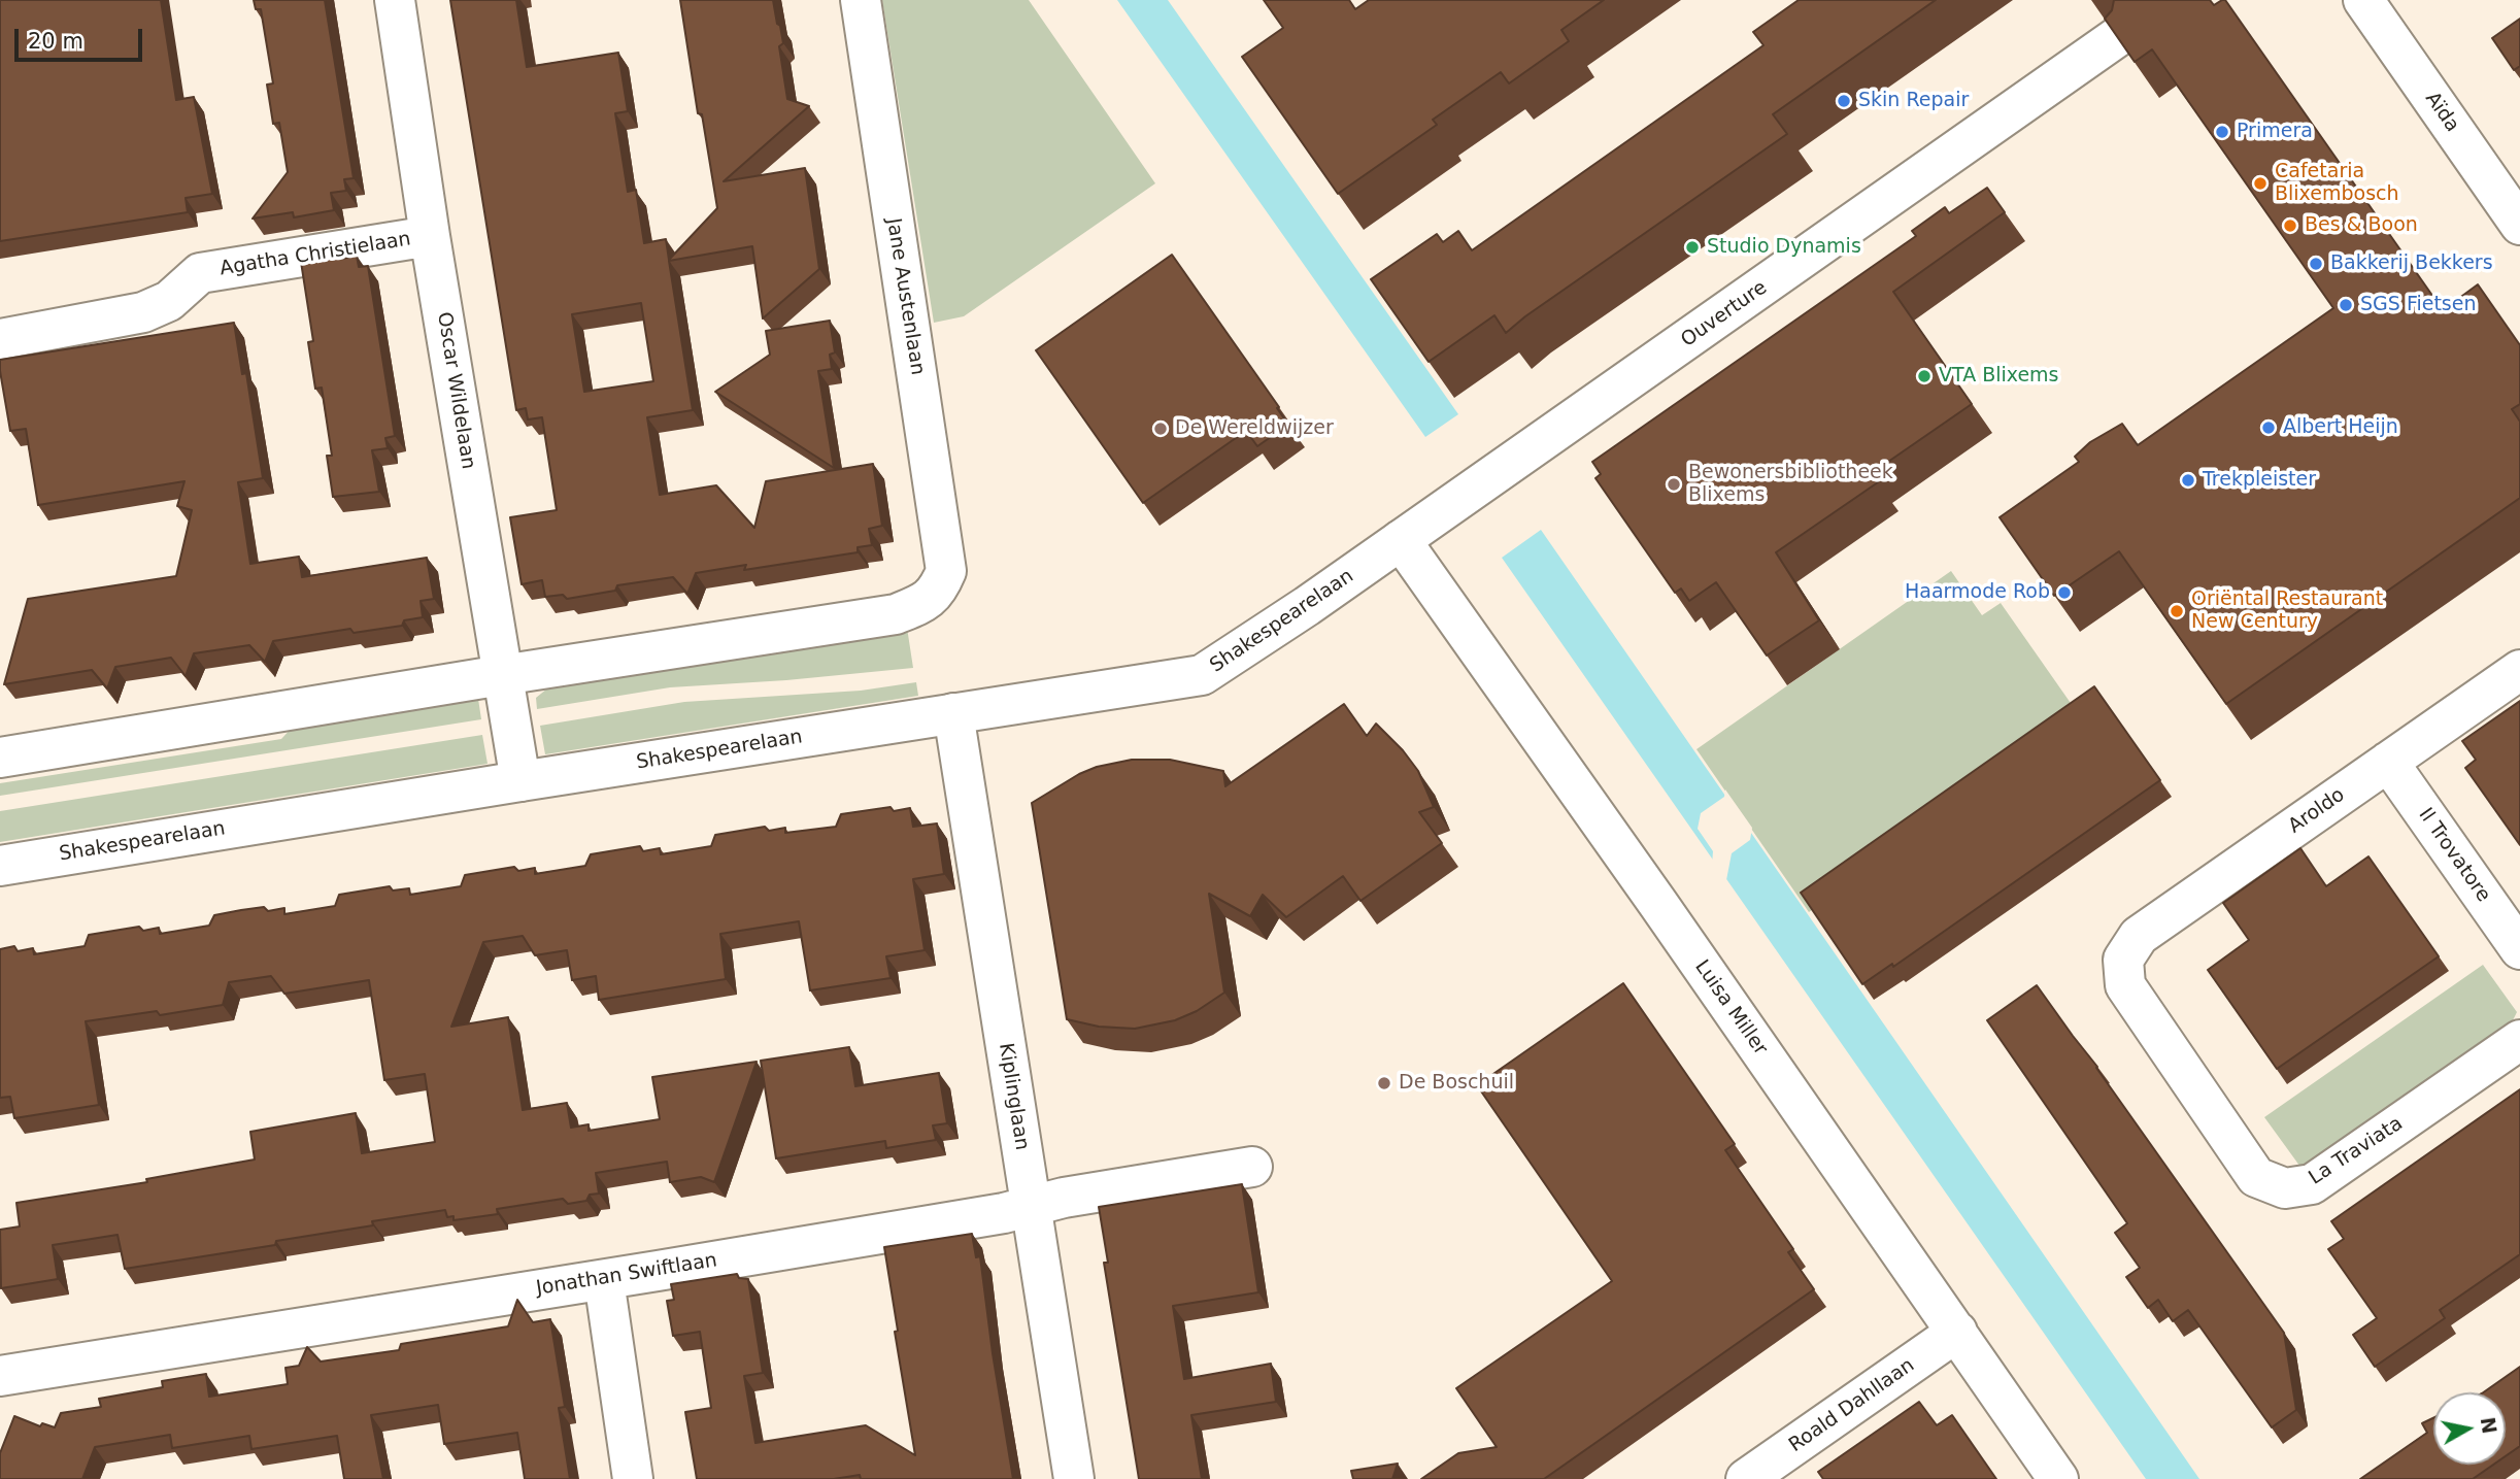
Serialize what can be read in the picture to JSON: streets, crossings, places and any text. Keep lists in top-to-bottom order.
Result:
{
  "streets": {
    "street": [
      "Aïda",
      "Agatha Christielaan",
      "Jane Austenlaan",
      "Ouverture",
      "Oscar Wildelaan",
      "Shakespearelaan",
      "Aroldo",
      "Il Trovatore",
      "Luisa Miller",
      "Kiplinglaan",
      "La Traviata",
      "Jonathan Swiftlaan",
      "Roald Dahllaan"
    ]
  },
  "crossings": [
    ["Agatha Christielaan", "Oscar Wildelaan"],
    ["Jane Austenlaan", "Oscar Wildelaan"],
    ["Ouverture", "Shakespearelaan"],
    ["Ouverture", "Luisa Miller"],
    ["Oscar Wildelaan", "Shakespearelaan"],
    ["Shakespearelaan", "Luisa Miller"],
    ["Shakespearelaan", "Kiplinglaan"],
    ["Aroldo", "Il Trovatore"],
    ["Aroldo", "La Traviata"],
    ["Luisa Miller", "Roald Dahllaan"],
    ["Kiplinglaan", "Jonathan Swiftlaan"]
  ],
  "places": [
    "Skin Repair",
    "Primera",
    "Cafetaria Blixembosch",
    "Bes & Boon",
    "Studio Dynamis",
    "Bakkerij Bekkers",
    "SGS Fietsen",
    "VTA Blixems",
    "Albert Heijn",
    "De Wereldwijzer",
    "Trekpleister",
    "Bewonersbibliotheek Blixems",
    "Haarmode Rob",
    "Oriëntal Restaurant New Century",
    "De Boschuil"
  ],
  "scale_bar": "20 m",
  "north": "right"
}
